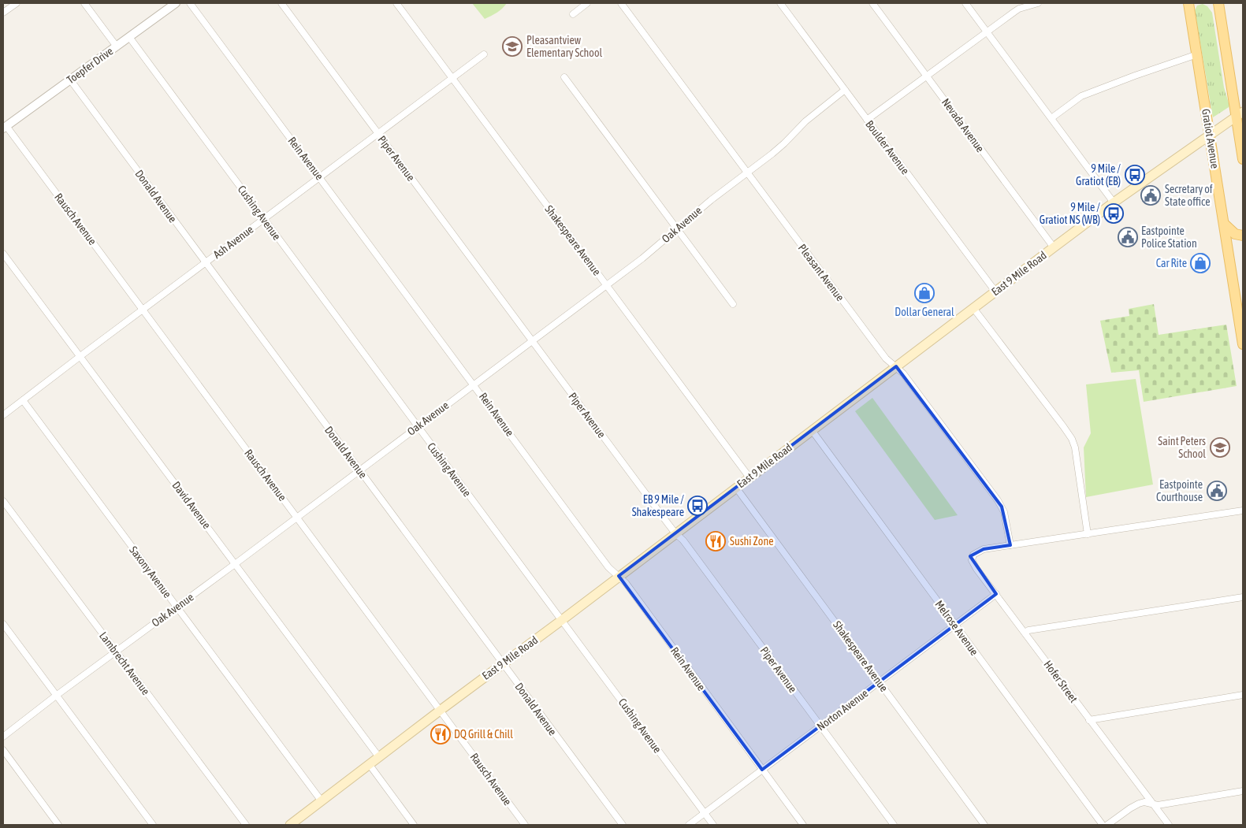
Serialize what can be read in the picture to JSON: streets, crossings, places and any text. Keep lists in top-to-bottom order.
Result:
{
  "streets": {
    "main road": ["Gratiot Avenue", "East 9 Mile Road"],
    "street": [
      "Toepfer Drive",
      "Nevada Avenue",
      "Boulder Avenue",
      "Rein Avenue",
      "Piper Avenue",
      "Donald Avenue",
      "Cushing Avenue",
      "Rausch Avenue",
      "Oak Avenue",
      "Shakespeare Avenue",
      "Ash Avenue",
      "Pleasant Avenue",
      "David Avenue",
      "Saxony Avenue",
      "Melrose Avenue",
      "Lambrecht Avenue",
      "Hofer Street",
      "Norton Avenue"
    ]
  },
  "crossings": [
    ["Toepfer Drive", "Donald Avenue"],
    ["Toepfer Drive", "Cushing Avenue"],
    ["Toepfer Drive", "Rausch Avenue"],
    ["Nevada Avenue", "East 9 Mile Road"],
    ["Gratiot Avenue", "East 9 Mile Road"],
    ["Boulder Avenue", "Oak Avenue"],
    ["Boulder Avenue", "East 9 Mile Road"],
    ["Rein Avenue", "Oak Avenue"],
    ["Rein Avenue", "Ash Avenue"],
    ["Rein Avenue", "East 9 Mile Road"],
    ["Rein Avenue", "Norton Avenue"],
    ["Piper Avenue", "Oak Avenue"],
    ["Piper Avenue", "Ash Avenue"],
    ["Piper Avenue", "East 9 Mile Road"],
    ["Piper Avenue", "Norton Avenue"],
    ["Donald Avenue", "Oak Avenue"],
    ["Donald Avenue", "Ash Avenue"],
    ["Donald Avenue", "East 9 Mile Road"],
    ["Cushing Avenue", "Oak Avenue"],
    ["Cushing Avenue", "Ash Avenue"],
    ["Cushing Avenue", "East 9 Mile Road"],
    ["Cushing Avenue", "Norton Avenue"],
    ["Rausch Avenue", "Oak Avenue"],
    ["Rausch Avenue", "Ash Avenue"],
    ["Rausch Avenue", "East 9 Mile Road"],
    ["Oak Avenue", "Shakespeare Avenue"],
    ["Oak Avenue", "Pleasant Avenue"],
    ["Oak Avenue", "David Avenue"],
    ["Oak Avenue", "Saxony Avenue"],
    ["Oak Avenue", "Lambrecht Avenue"],
    ["Shakespeare Avenue", "Ash Avenue"],
    ["Shakespeare Avenue", "East 9 Mile Road"],
    ["Shakespeare Avenue", "Norton Avenue"],
    ["Ash Avenue", "David Avenue"],
    ["Ash Avenue", "Saxony Avenue"],
    ["Pleasant Avenue", "East 9 Mile Road"],
    ["Pleasant Avenue", "Hofer Street"],
    ["East 9 Mile Road", "David Avenue"],
    ["East 9 Mile Road", "Saxony Avenue"],
    ["East 9 Mile Road", "Melrose Avenue"],
    ["Melrose Avenue", "Norton Avenue"],
    ["Hofer Street", "Norton Avenue"]
  ],
  "places": {
    "school or university": ["Pleasantview Elementary School", "Saint Peters School"],
    "bus stop": ["9 Mile / Gratiot (EB)", "9 Mile / Gratiot NS (WB)", "EB 9 Mile / Shakespeare"],
    "public building": ["Secretary of State office", "Eastpointe Police Station", "Eastpointe Courthouse"],
    "shop": ["Car Rite", "Dollar General"],
    "restaurant": ["Sushi Zone", "DQ Grill & Chill"]
  }
}
